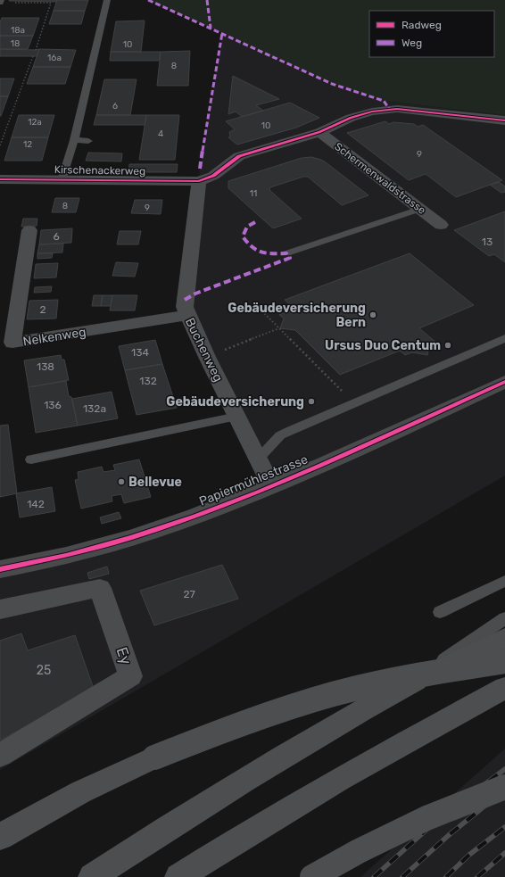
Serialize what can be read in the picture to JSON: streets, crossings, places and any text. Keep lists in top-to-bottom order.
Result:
{
  "streets": {
    "main road": ["Papiermühlestrasse"],
    "street": [
      "Kirschenackerweg",
      "Schermenwaldstrasse",
      "Nelkenweg",
      "Buchenweg",
      "Ey"
    ]
  },
  "crossings": [
    ["Kirschenackerweg", "Schermenwaldstrasse"],
    ["Kirschenackerweg", "Buchenweg"],
    ["Schermenwaldstrasse", "Buchenweg"],
    ["Nelkenweg", "Buchenweg"],
    ["Buchenweg", "Papiermühlestrasse"]
  ],
  "places": [
    "Gebäudeversicherung Bern",
    "Ursus Duo Centum",
    "Gebäudeversicherung",
    "Bellevue"
  ],
  "house_numbers": [
    "18a",
    "18",
    "10",
    "16a",
    "8",
    "6",
    "12a",
    "10",
    "4",
    "12",
    "9",
    "11",
    "8",
    "9",
    "6",
    "13",
    "2",
    "134",
    "138",
    "132",
    "136",
    "132a",
    "142",
    "27",
    "25"
  ],
  "legend": ["Radweg", "Weg"]
}
